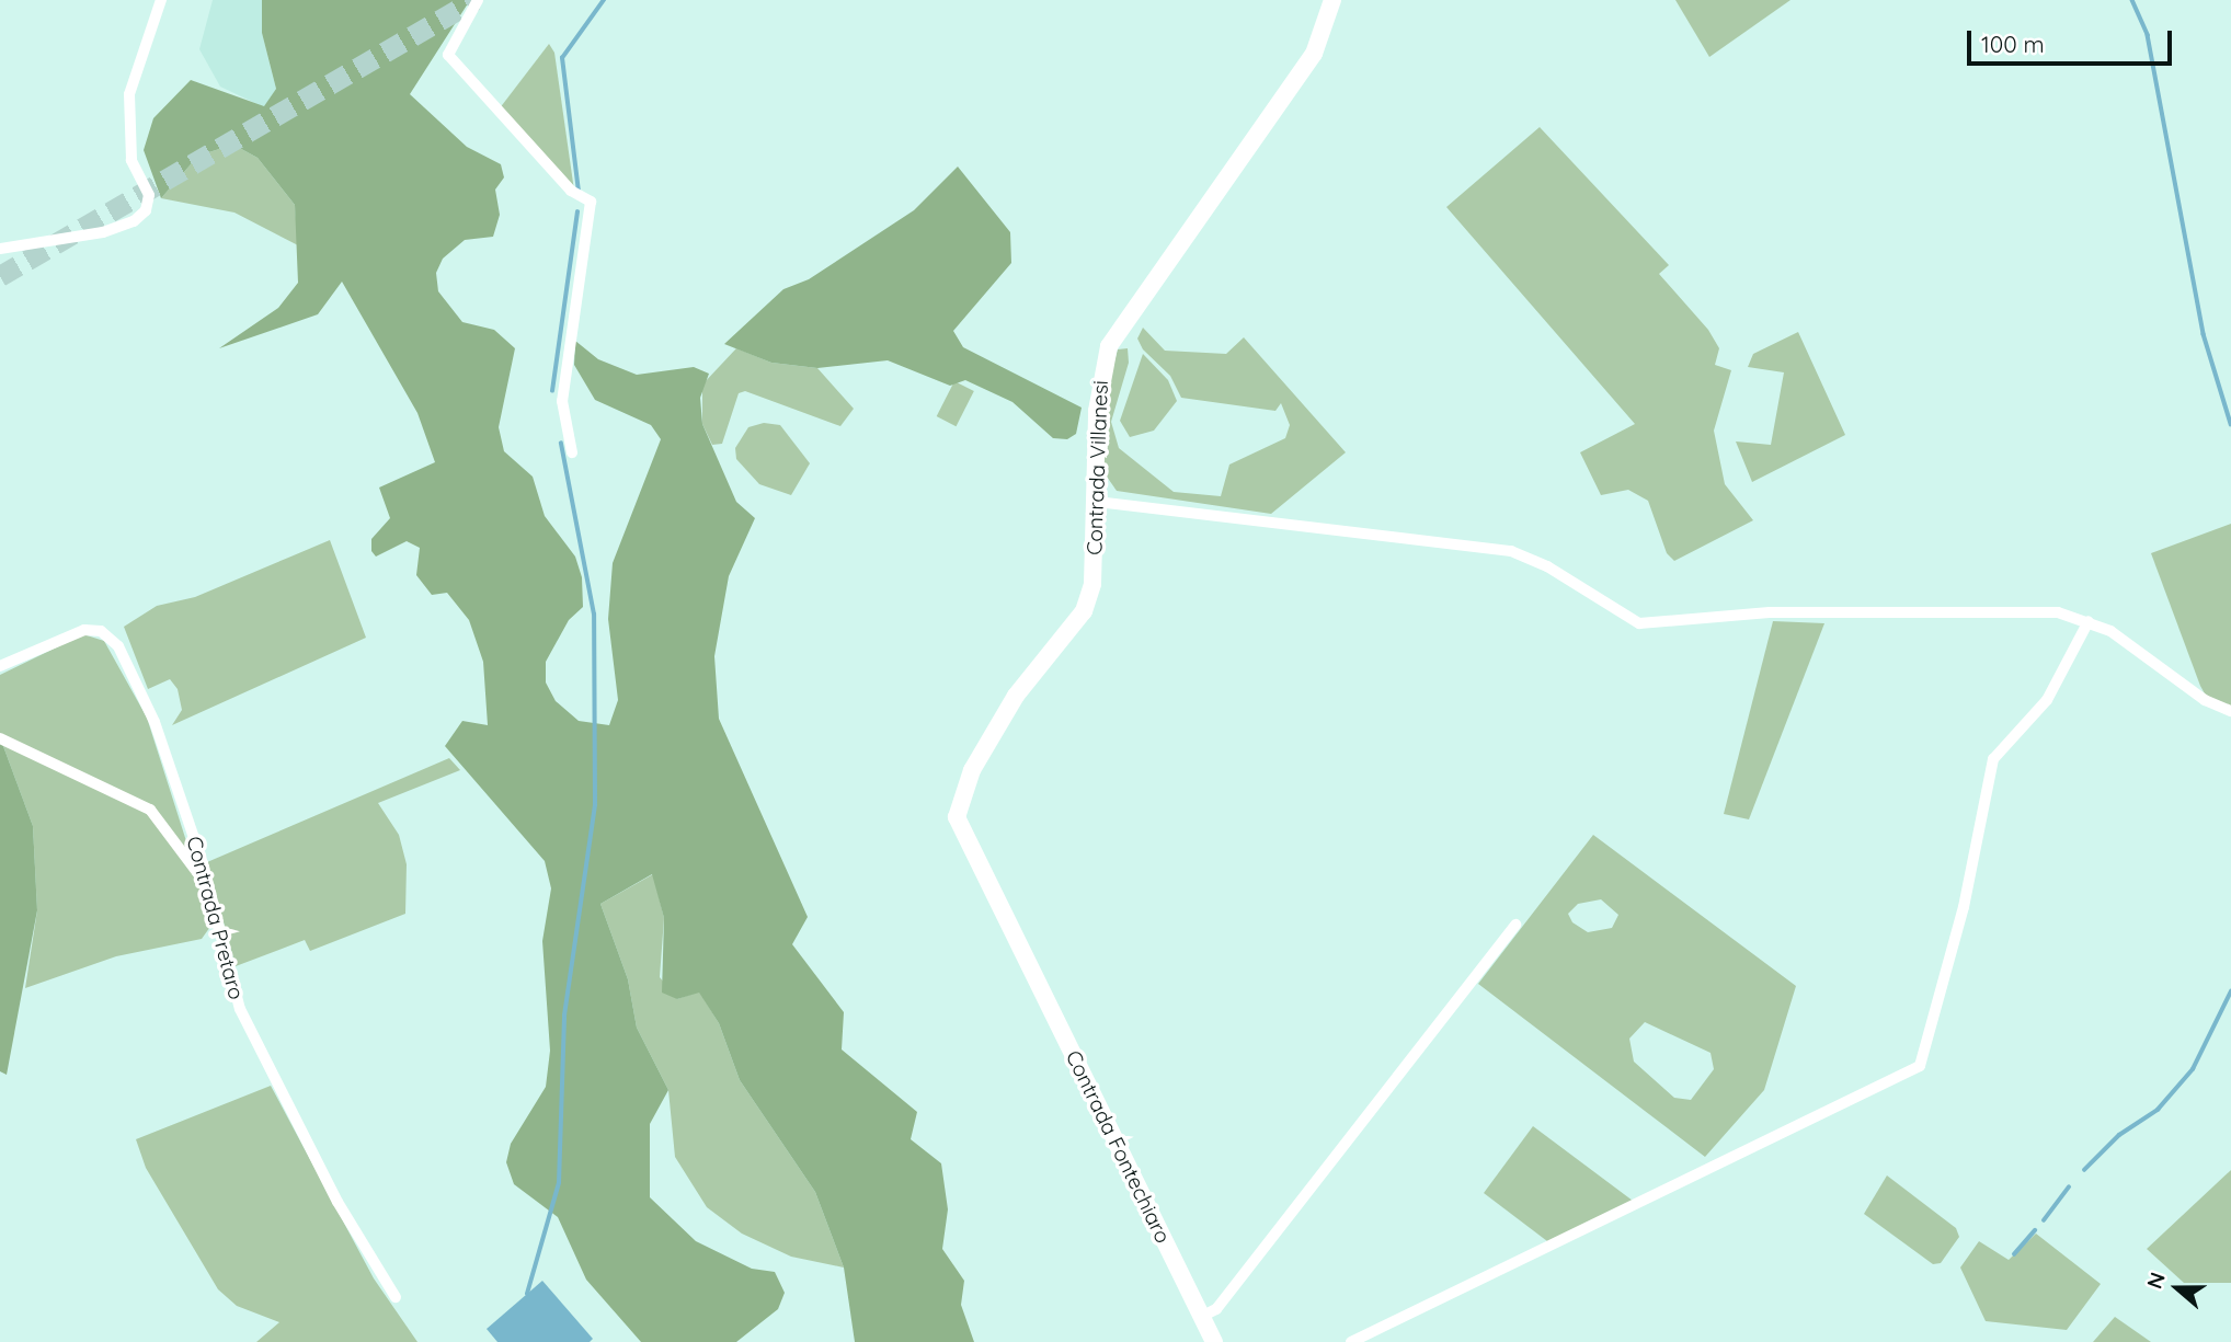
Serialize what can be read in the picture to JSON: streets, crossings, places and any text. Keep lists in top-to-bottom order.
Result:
{
  "streets": {
    "street": ["Contrada Villanesi", "Contrada Pretaro", "Contrada Fontechiaro"]
  },
  "crossings": [
    ["Contrada Villanesi", "Contrada Fontechiaro"]
  ],
  "scale_bar": "100 m",
  "north": "left"
}
